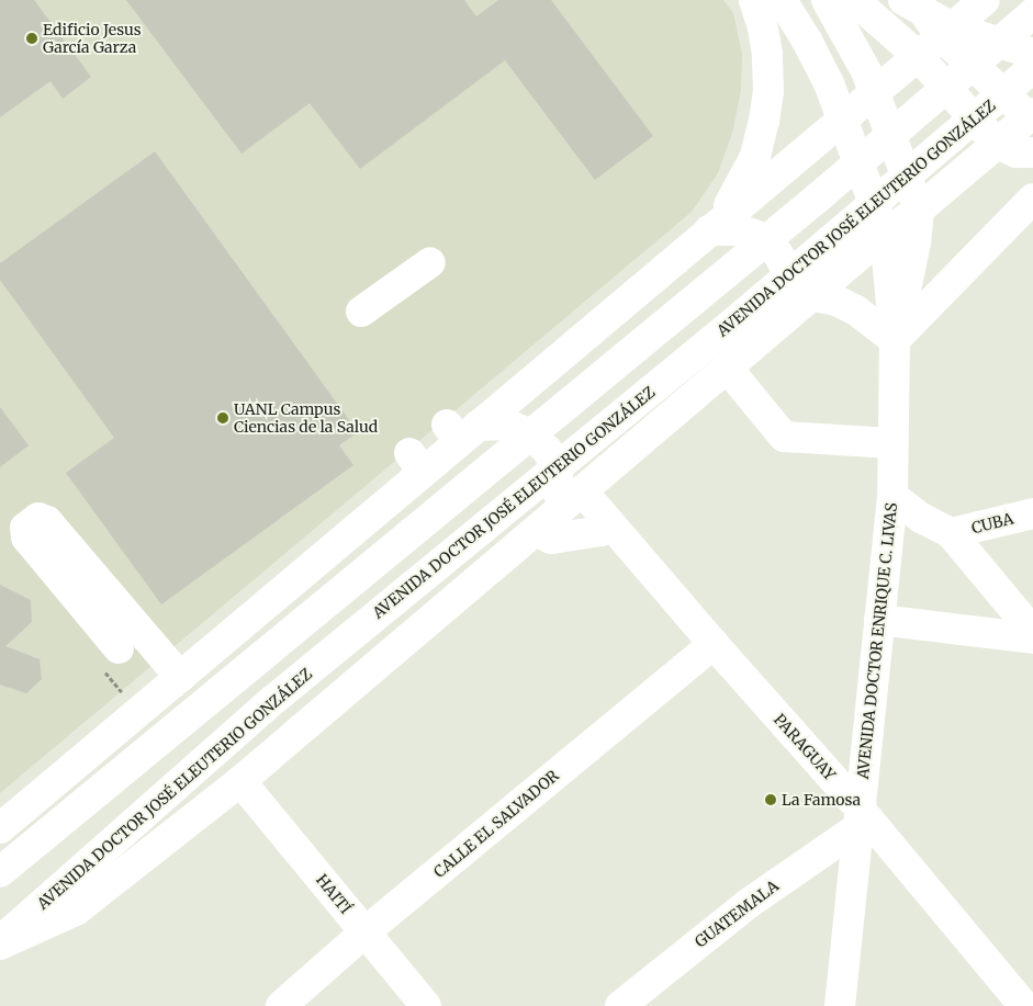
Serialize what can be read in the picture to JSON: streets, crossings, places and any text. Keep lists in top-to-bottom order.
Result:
{
  "streets": {
    "main road": [
      "AVENIDA DOCTOR JOSÉ ELEUTERIO GONZÁLEZ",
      "CUBA",
      "AVENIDA DOCTOR ENRIQUE C. LIVAS",
      "PARAGUAY",
      "CALLE EL SALVADOR",
      "HAITÍ",
      "GUATEMALA"
    ]
  },
  "crossings": [
    ["AVENIDA DOCTOR JOSÉ ELEUTERIO GONZÁLEZ", "AVENIDA DOCTOR ENRIQUE C. LIVAS"],
    ["AVENIDA DOCTOR JOSÉ ELEUTERIO GONZÁLEZ", "PARAGUAY"],
    ["AVENIDA DOCTOR JOSÉ ELEUTERIO GONZÁLEZ", "HAITÍ"],
    ["AVENIDA DOCTOR ENRIQUE C. LIVAS", "PARAGUAY"],
    ["AVENIDA DOCTOR ENRIQUE C. LIVAS", "GUATEMALA"],
    ["PARAGUAY", "CALLE EL SALVADOR"],
    ["PARAGUAY", "GUATEMALA"],
    ["CALLE EL SALVADOR", "HAITÍ"]
  ],
  "places": ["Edificio Jesus García Garza", "UANL Campus Ciencias de la Salud", "La Famosa"]
}
